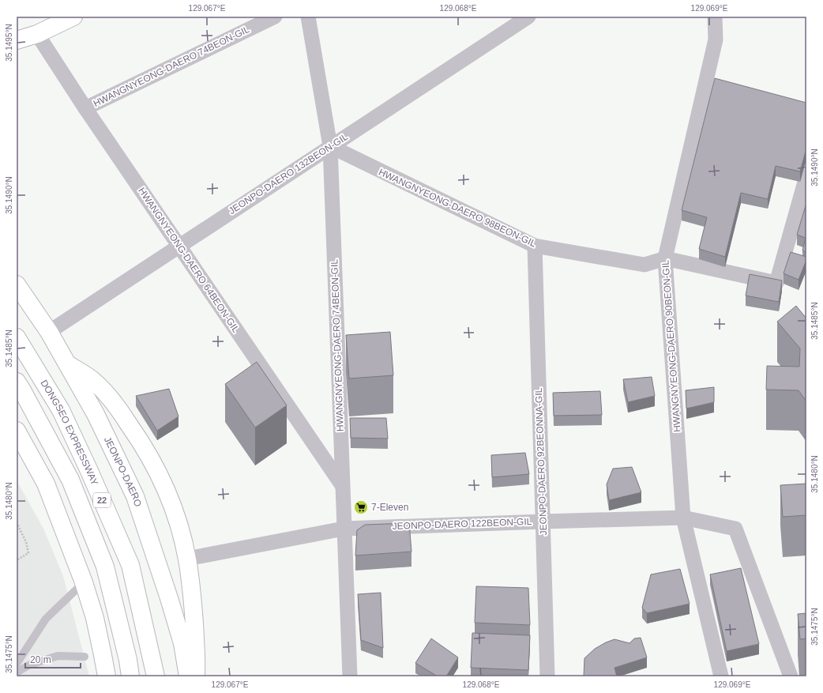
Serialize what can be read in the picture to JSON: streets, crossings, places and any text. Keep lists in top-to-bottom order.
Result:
{
  "streets": {
    "main road": ["DONGSEO EXPRESSWAY", "JEONPO-DAERO", "22"],
    "street": [
      "HWANGNYEONG-DAERO 74BEON-GIL",
      "JEONPO-DAERO 132BEON-GIL",
      "HWANGNYEONG-DAERO 98BEON-GIL",
      "HWANGNYEONG-DAERO 64BEON-GIL",
      "HWANGNYEONG-DAERO 90BEON-GIL",
      "JEONPO-DAERO 92BEONNA-GIL",
      "JEONPO-DAERO 122BEON-GIL"
    ]
  },
  "crossings": [
    ["HWANGNYEONG-DAERO 74BEON-GIL", "JEONPO-DAERO 132BEON-GIL"],
    ["HWANGNYEONG-DAERO 74BEON-GIL", "HWANGNYEONG-DAERO 98BEON-GIL"],
    ["HWANGNYEONG-DAERO 74BEON-GIL", "HWANGNYEONG-DAERO 64BEON-GIL"],
    ["HWANGNYEONG-DAERO 74BEON-GIL", "JEONPO-DAERO 122BEON-GIL"],
    ["JEONPO-DAERO 132BEON-GIL", "HWANGNYEONG-DAERO 98BEON-GIL"],
    ["JEONPO-DAERO 132BEON-GIL", "HWANGNYEONG-DAERO 64BEON-GIL"],
    ["JEONPO-DAERO 132BEON-GIL", "JEONPO-DAERO"],
    ["HWANGNYEONG-DAERO 98BEON-GIL", "HWANGNYEONG-DAERO 90BEON-GIL"],
    ["HWANGNYEONG-DAERO 98BEON-GIL", "JEONPO-DAERO 92BEONNA-GIL"],
    ["HWANGNYEONG-DAERO 90BEON-GIL", "JEONPO-DAERO 122BEON-GIL"],
    ["JEONPO-DAERO 92BEONNA-GIL", "JEONPO-DAERO 122BEON-GIL"]
  ],
  "places": {
    "supermarket": ["7-Eleven"]
  },
  "scale_bar": "20 m",
  "coordinates": [
    "129.067°E",
    "129.068°E",
    "129.069°E",
    "35.1495°N",
    "35.1490°N",
    "35.1485°N",
    "35.1480°N",
    "35.1475°N"
  ]
}
